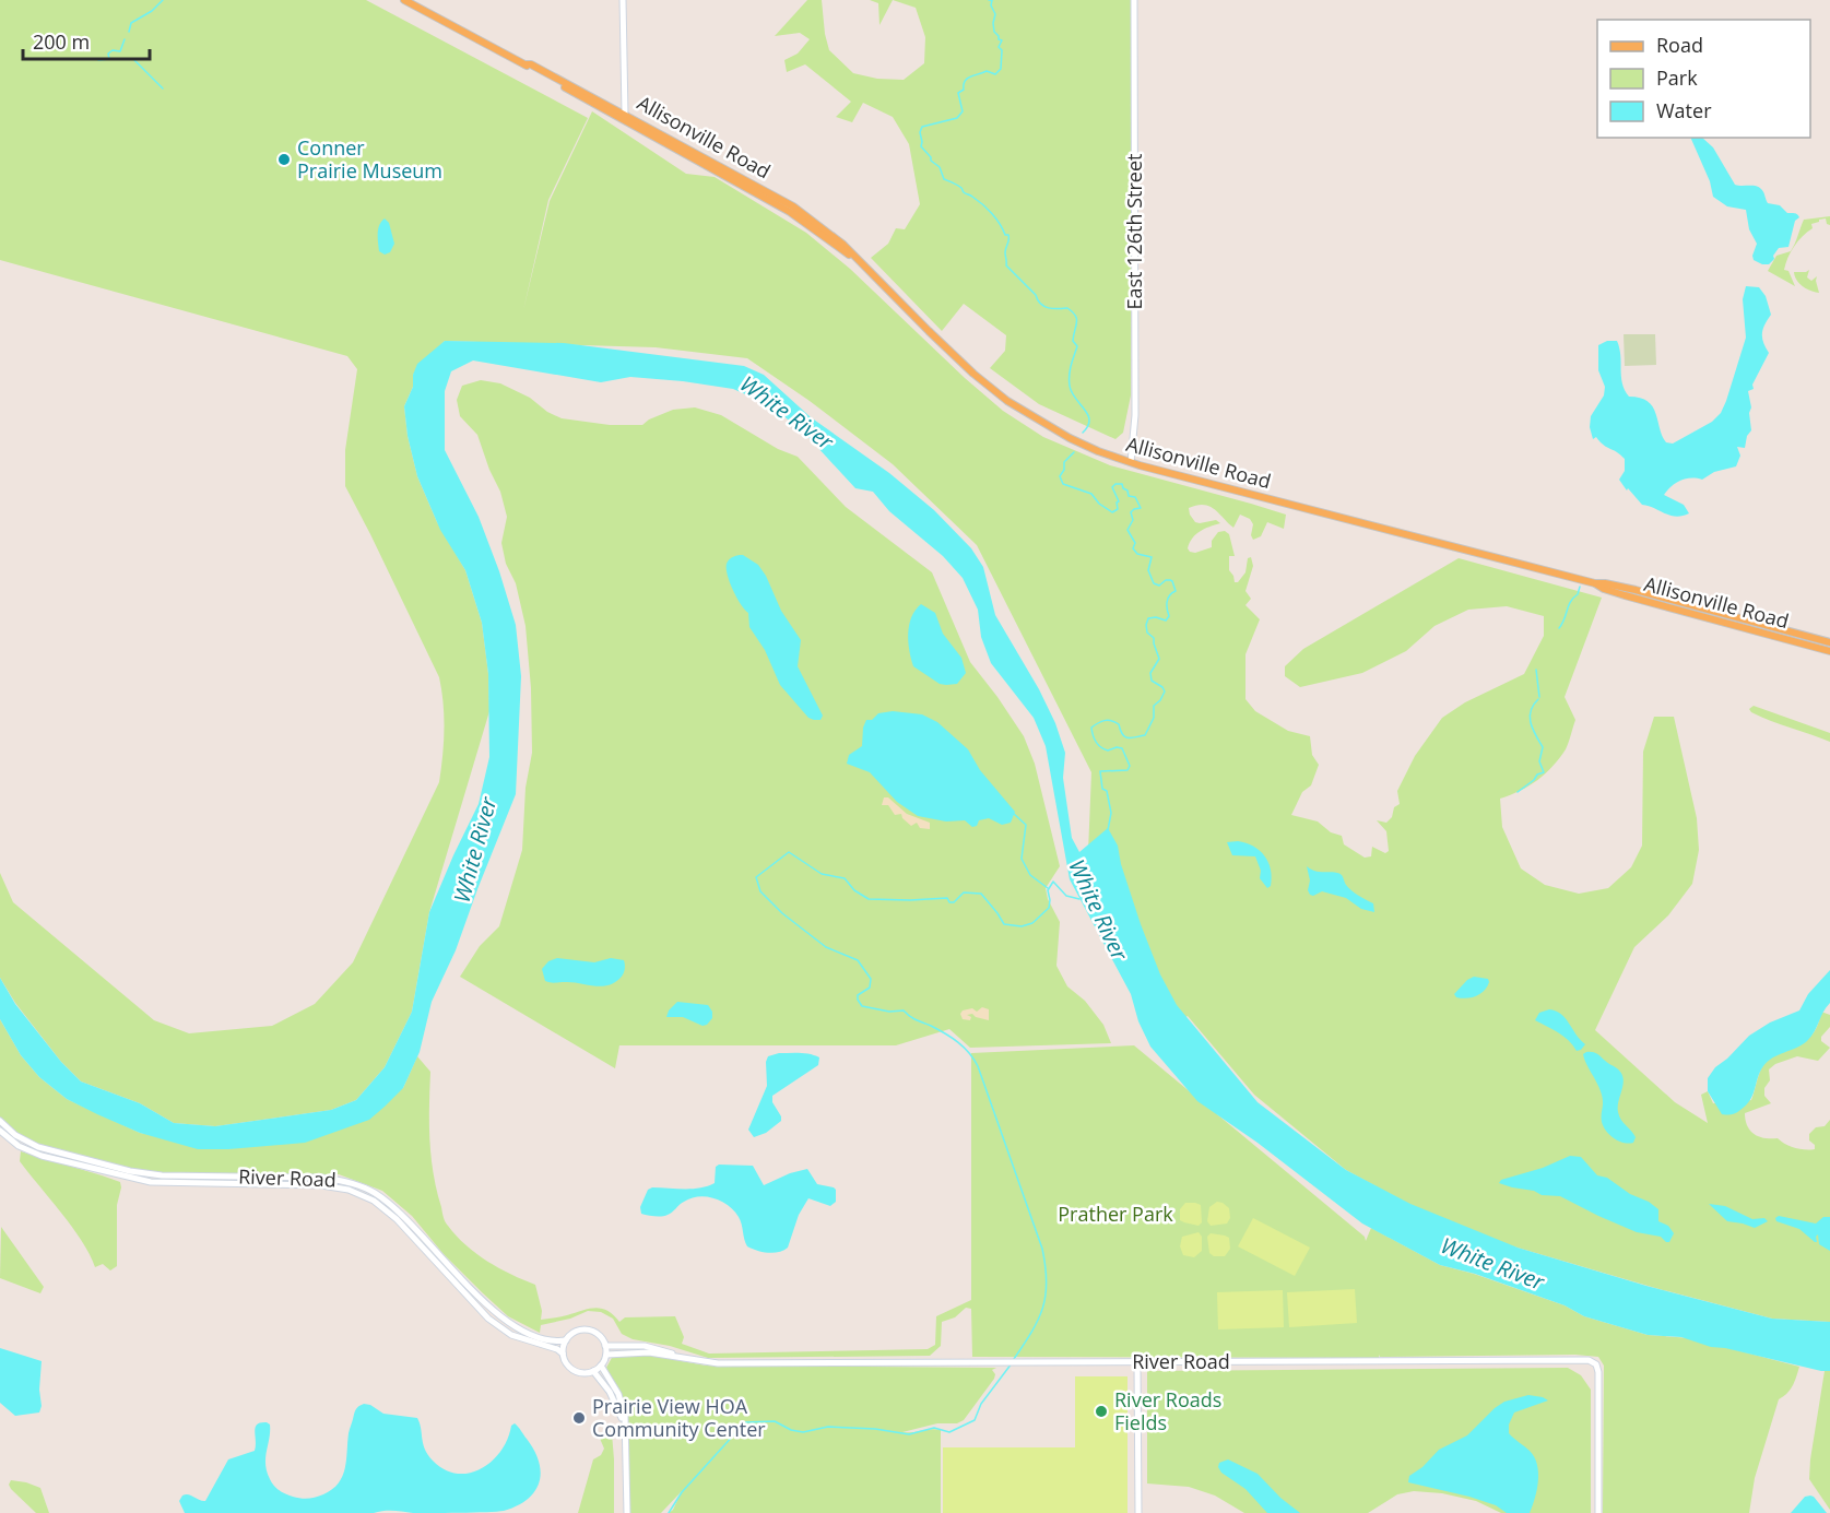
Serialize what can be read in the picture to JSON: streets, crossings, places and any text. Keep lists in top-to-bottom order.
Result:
{
  "streets": {
    "main road": ["Allisonville Road", "East 126th Street", "River Road"]
  },
  "crossings": [
    ["Allisonville Road", "East 126th Street"]
  ],
  "water": ["White River"],
  "parks": ["Prather Park"],
  "places": ["Conner Prairie Museum", "River Roads Fields", "Prairie View HOA Community Center"],
  "legend": ["Road", "Park", "Water"],
  "scale_bar": "200 m"
}
